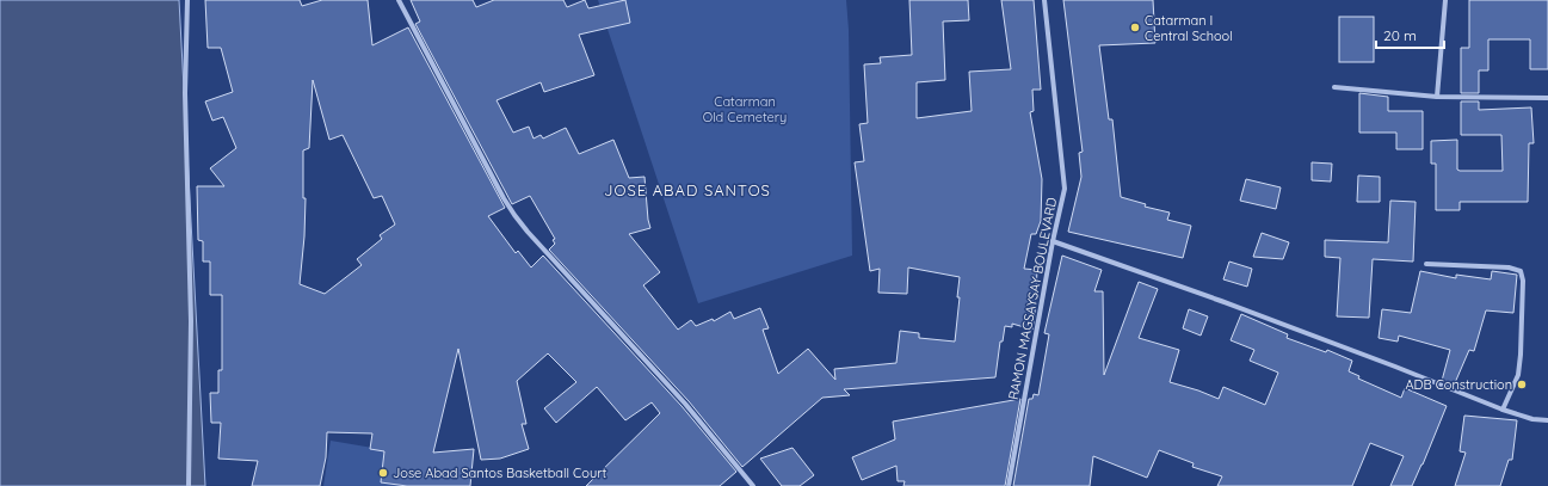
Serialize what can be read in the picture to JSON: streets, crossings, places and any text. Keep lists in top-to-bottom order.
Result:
{
  "streets": {
    "street": ["RAMON MAGSAYSAY BOULEVARD"]
  },
  "districts": ["JOSE ABAD SANTOS"],
  "parks": ["Catarman Old Cemetery"],
  "places": ["Catarman I Central School", "ADB Construction", "Jose Abad Santos Basketball Court"],
  "scale_bar": "20 m"
}
